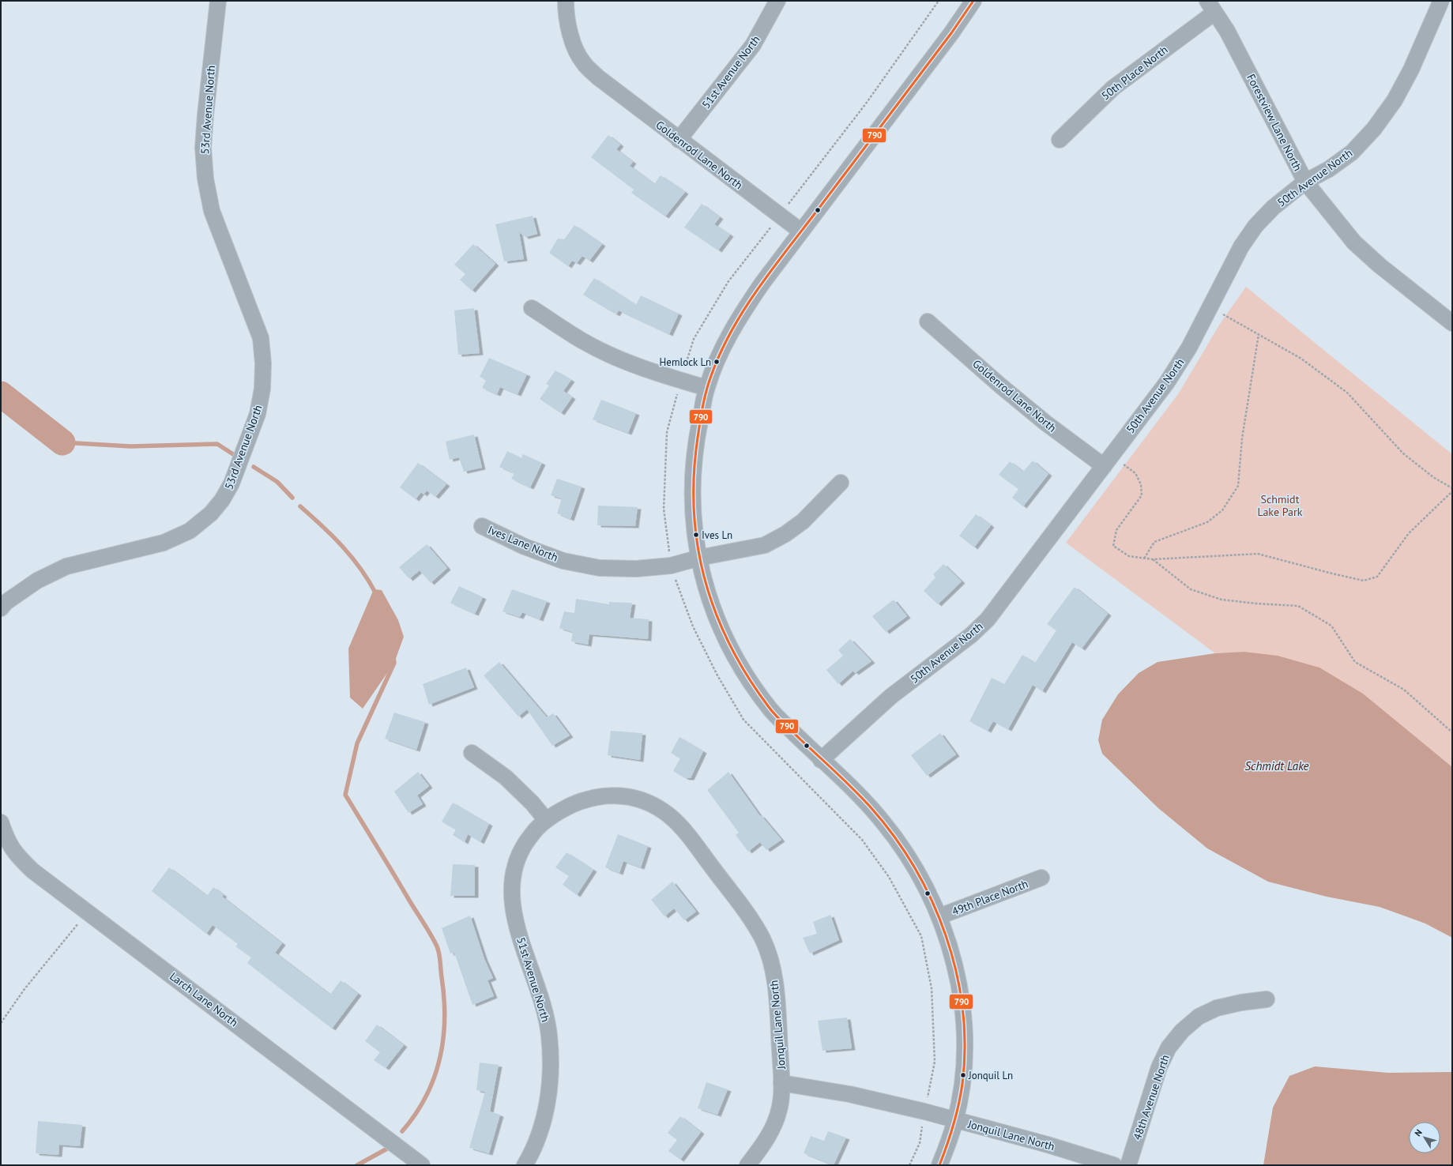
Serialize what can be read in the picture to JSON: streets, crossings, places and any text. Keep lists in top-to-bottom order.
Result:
{
  "streets": {
    "street": [
      "51st Avenue North",
      "50th Place North",
      "53rd Avenue North",
      "Forestview Lane North",
      "Goldenrod Lane North",
      "50th Avenue North",
      "Ives Lane North",
      "49th Place North",
      "Larch Lane North",
      "Jonquil Lane North",
      "48th Avenue North"
    ]
  },
  "crossings": [
    ["51st Avenue North", "Goldenrod Lane North"],
    ["51st Avenue North", "Jonquil Lane North"],
    ["50th Place North", "Forestview Lane North"],
    ["Forestview Lane North", "50th Avenue North"],
    ["Goldenrod Lane North", "50th Avenue North"]
  ],
  "water": ["Schmidt Lake"],
  "parks": ["Schmidt Lake Park"],
  "places": ["Hemlock Ln", "Ives Ln", "Jonquil Ln"],
  "lines": ["transit line 790"],
  "north": "top left"
}
